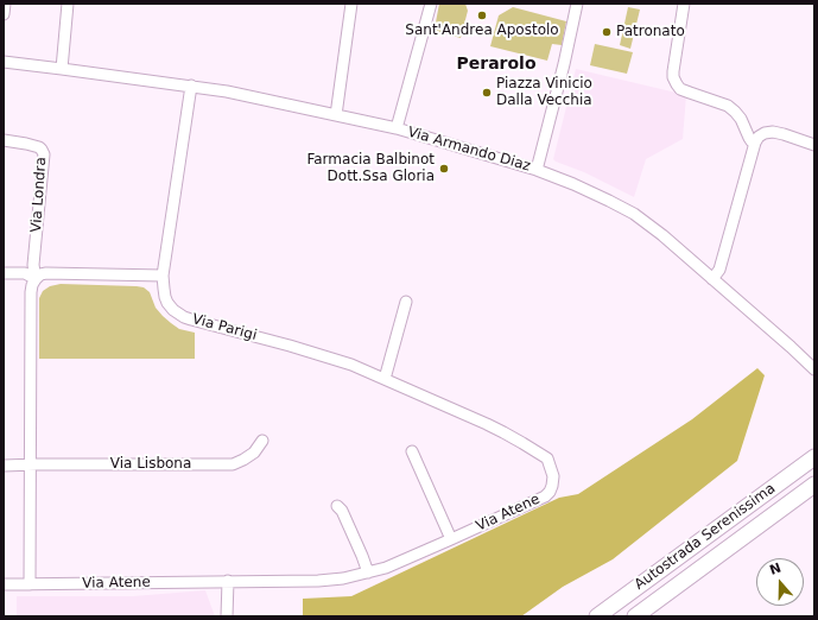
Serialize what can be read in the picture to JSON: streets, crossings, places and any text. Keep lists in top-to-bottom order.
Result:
{
  "streets": {
    "highway": ["Autostrada Serenissima"],
    "street": [
      "Via Armando Diaz",
      "Via Londra",
      "Via Parigi",
      "Via Lisbona",
      "Via Atene"
    ]
  },
  "crossings": [
    ["Via Armando Diaz", "Via Parigi"],
    ["Via Parigi", "Via Atene"]
  ],
  "districts": ["Perarolo"],
  "places": [
    "Sant'Andrea Apostolo",
    "Patronato",
    "Piazza Vinicio Dalla Vecchia",
    "Farmacia Balbinot Dott.Ssa Gloria"
  ],
  "north": "top"
}
